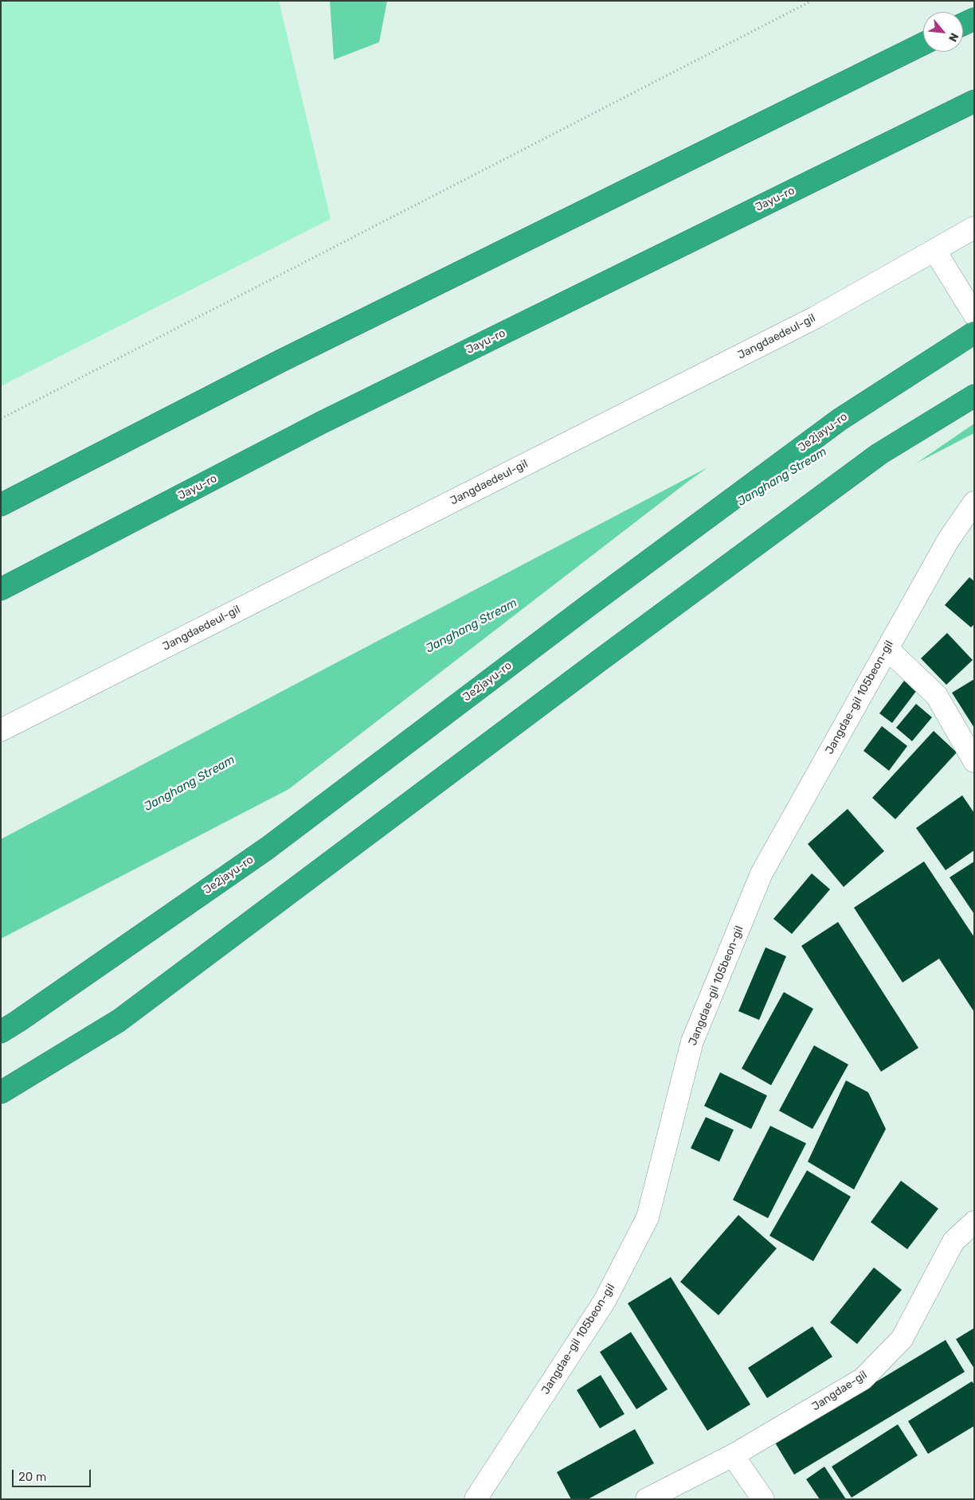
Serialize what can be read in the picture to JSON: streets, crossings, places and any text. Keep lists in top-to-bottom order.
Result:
{
  "streets": {
    "highway": ["Jayu-ro", "Je2jayu-ro"],
    "street": ["Jangdaedeul-gil", "Jangdae-gil 105beon-gil", "Jangdae-gil"]
  },
  "water": ["Janghang Stream"],
  "scale_bar": "20 m",
  "north": "bottom right"
}
